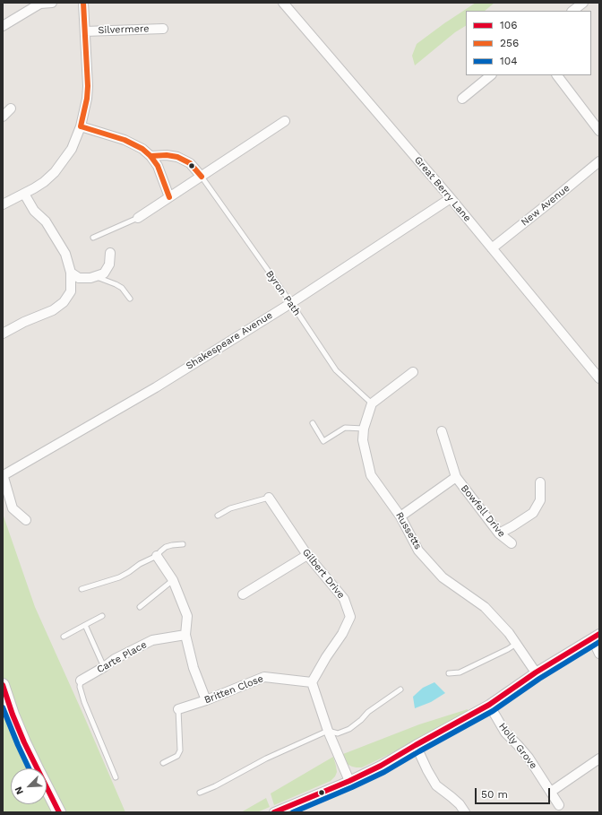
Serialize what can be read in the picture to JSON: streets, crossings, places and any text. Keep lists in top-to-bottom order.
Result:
{
  "streets": {
    "street": [
      "Silvermere",
      "Great Berry Lane",
      "New Avenue",
      "Shakespeare Avenue",
      "Bowfell Drive",
      "Russetts",
      "Gilbert Drive",
      "Carte Place",
      "Britten Close",
      "Holly Grove"
    ],
    "lane": ["Byron Path"]
  },
  "crossings": [
    ["Great Berry Lane", "New Avenue"],
    ["Great Berry Lane", "Shakespeare Avenue"],
    ["Byron Path", "Shakespeare Avenue"],
    ["Byron Path", "Russetts"],
    ["Bowfell Drive", "Russetts"],
    ["Gilbert Drive", "Britten Close"]
  ],
  "lines": ["transit line 256", "transit line 106", "transit line 104"],
  "legend": ["106", "256", "104"],
  "scale_bar": "50 m",
  "north": "bottom left"
}
